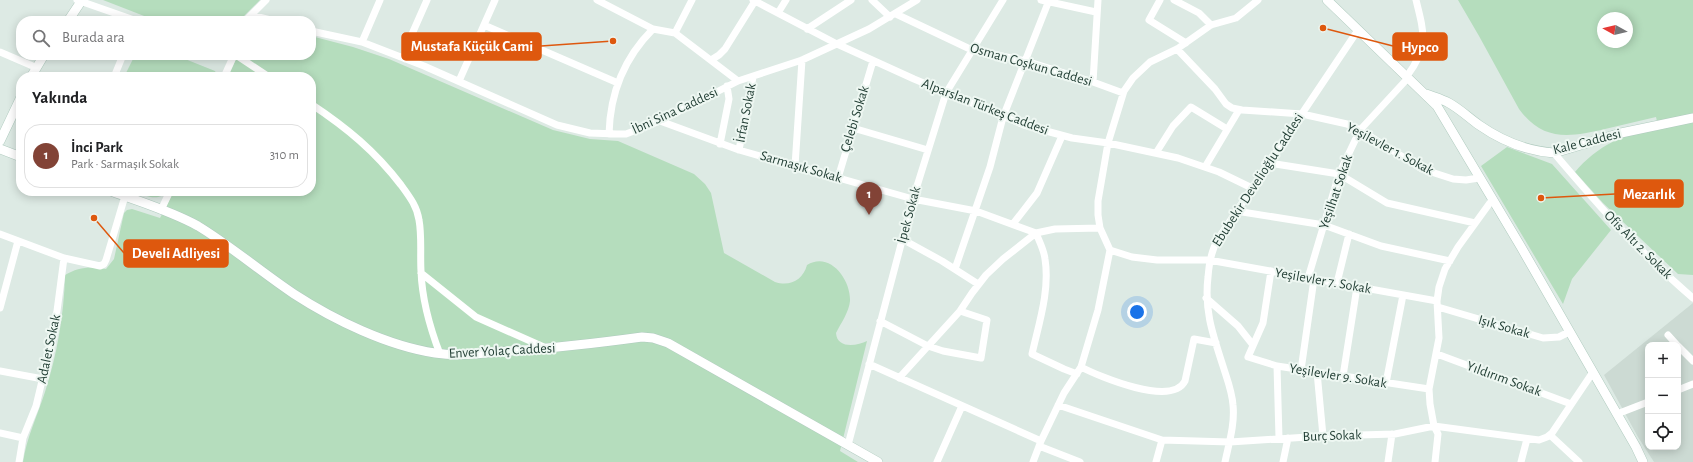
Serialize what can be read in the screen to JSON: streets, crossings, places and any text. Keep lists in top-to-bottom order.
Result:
{
  "streets": {
    "street": [
      "Osman Coşkun Caddesi",
      "Alparslan Türkeş Caddesi",
      "İbni Sina Caddesi",
      "İrfan Sokak",
      "Çelebi Sokak",
      "Kale Caddesi",
      "Yeşilevler 1. Sokak",
      "Sarmaşık Sokak",
      "Ebubekir Develioğlu Caddesi",
      "Yeşilhat Sokak",
      "İpek Sokak",
      "Ofis Altı 2. Sokak",
      "Yeşilevler 7. Sokak",
      "Işık Sokak",
      "Adalet Sokak",
      "Enver Yolaç Caddesi",
      "Yeşilevler 9. Sokak",
      "Yıldırım Sokak",
      "Burç Sokak"
    ]
  },
  "crossings": [
    ["Osman Coşkun Caddesi", "İbni Sina Caddesi"],
    ["Osman Coşkun Caddesi", "İpek Sokak"],
    ["Alparslan Türkeş Caddesi", "İbni Sina Caddesi"],
    ["Alparslan Türkeş Caddesi", "Çelebi Sokak"],
    ["Alparslan Türkeş Caddesi", "Ebubekir Develioğlu Caddesi"],
    ["Alparslan Türkeş Caddesi", "İpek Sokak"],
    ["İbni Sina Caddesi", "İrfan Sokak"],
    ["İbni Sina Caddesi", "Sarmaşık Sokak"],
    ["İrfan Sokak", "Sarmaşık Sokak"],
    ["Çelebi Sokak", "Sarmaşık Sokak"],
    ["Kale Caddesi", "Ofis Altı 2. Sokak"],
    ["Yeşilevler 1. Sokak", "Ebubekir Develioğlu Caddesi"],
    ["Yeşilevler 1. Sokak", "Yeşilhat Sokak"],
    ["Sarmaşık Sokak", "İpek Sokak"],
    ["Ebubekir Develioğlu Caddesi", "Yeşilevler 7. Sokak"],
    ["Ebubekir Develioğlu Caddesi", "Burç Sokak"],
    ["Yeşilhat Sokak", "Yeşilevler 7. Sokak"],
    ["Yeşilhat Sokak", "Yeşilevler 9. Sokak"],
    ["İpek Sokak", "Enver Yolaç Caddesi"],
    ["Yeşilevler 7. Sokak", "Işık Sokak"]
  ],
  "places": [
    "Hypco",
    "Mustafa Küçük Cami",
    "Mezarlık",
    "Develi Adliyesi"
  ],
  "north": "left",
  "page": {
    "search": "Burada ara",
    "heading": "Yakında",
    "list": [
      {
        "mark": "1",
        "name": "İnci Park",
        "note": "Park · Sarmaşık Sokak",
        "value": "310 m"
      }
    ],
    "pins": "1",
    "map_buttons": ["+", "−"]
  }
}
